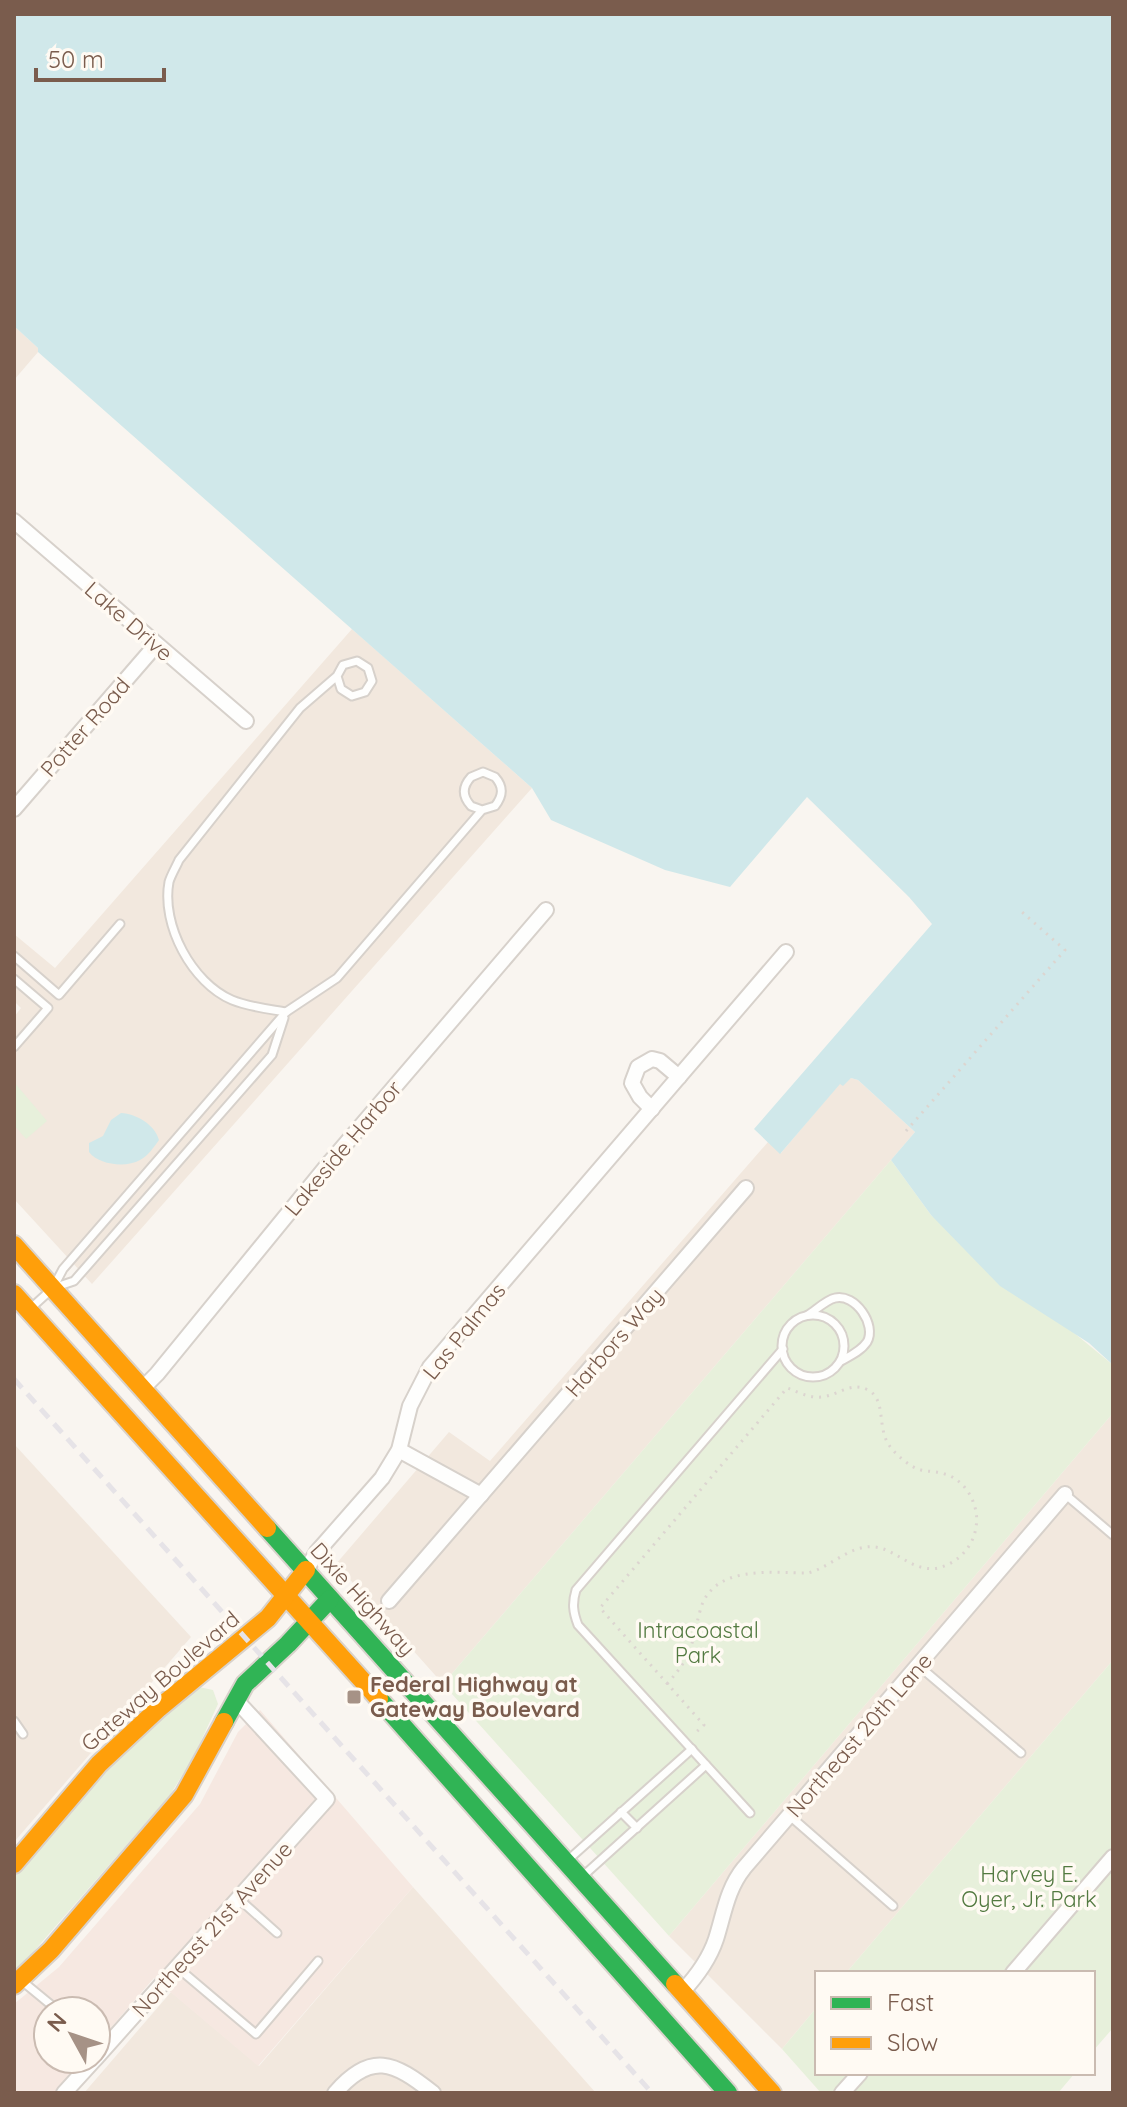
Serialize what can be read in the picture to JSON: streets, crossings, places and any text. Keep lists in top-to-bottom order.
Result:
{
  "streets": {
    "main road": ["Dixie Highway", "Gateway Boulevard"],
    "street": [
      "Lake Drive",
      "Potter Road",
      "Lakeside Harbor",
      "Las Palmas",
      "Harbors Way",
      "Northeast 20th Lane",
      "Northeast 21st Avenue"
    ]
  },
  "crossings": [
    ["Lake Drive", "Potter Road"],
    ["Lakeside Harbor", "Dixie Highway"],
    ["Las Palmas", "Dixie Highway"],
    ["Las Palmas", "Gateway Boulevard"],
    ["Dixie Highway", "Gateway Boulevard"],
    ["Dixie Highway", "Northeast 20th Lane"]
  ],
  "parks": ["Intracoastal Park", "Harvey E. Oyer, Jr. Park"],
  "places": {
    "transit": ["Federal Highway at Gateway Boulevard"]
  },
  "legend": ["Fast", "Slow"],
  "scale_bar": "50 m",
  "north": "top left"
}
